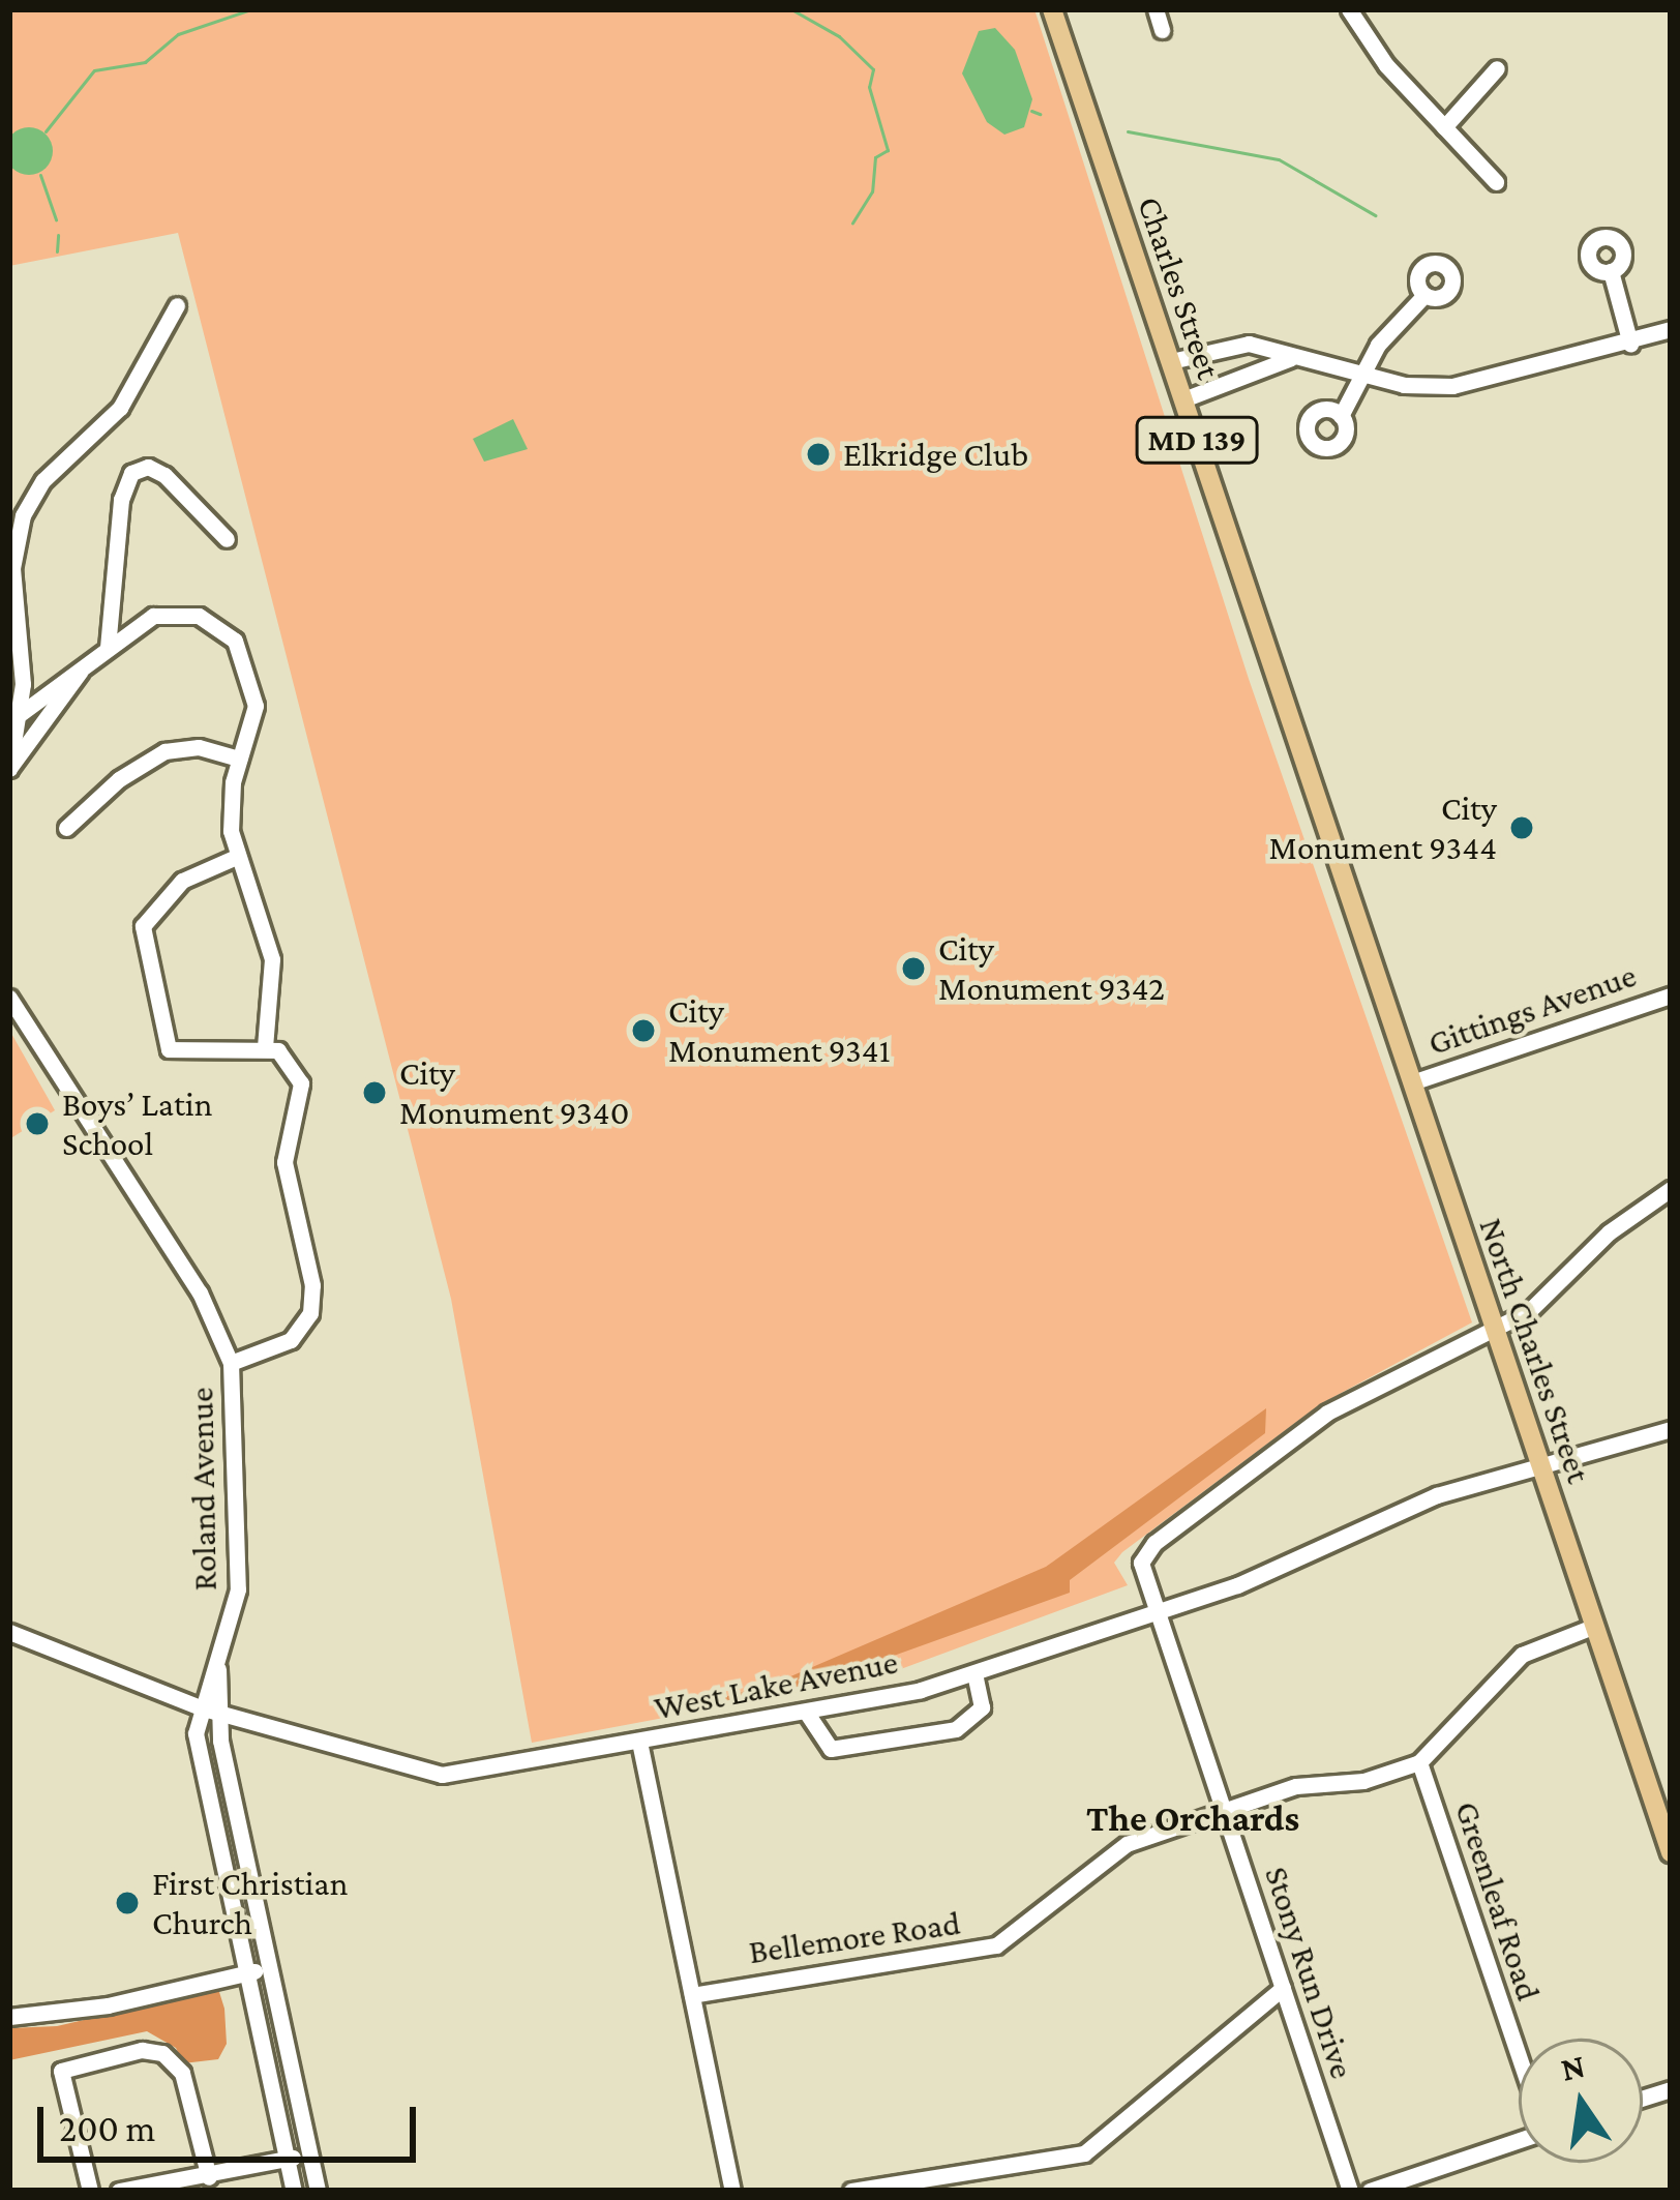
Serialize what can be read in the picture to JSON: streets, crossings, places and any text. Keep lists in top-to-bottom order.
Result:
{
  "streets": {
    "main road": ["Charles Street", "MD 139", "North Charles Street"],
    "street": [
      "Gittings Avenue",
      "Roland Avenue",
      "West Lake Avenue",
      "Greenleaf Road",
      "Bellemore Road",
      "Stony Run Drive"
    ]
  },
  "crossings": [
    ["Charles Street", "North Charles Street"],
    ["Gittings Avenue", "North Charles Street"],
    ["North Charles Street", "West Lake Avenue"],
    ["North Charles Street", "Stony Run Drive"],
    ["Roland Avenue", "West Lake Avenue"],
    ["West Lake Avenue", "Stony Run Drive"],
    ["Greenleaf Road", "Bellemore Road"],
    ["Bellemore Road", "Stony Run Drive"]
  ],
  "districts": ["The Orchards"],
  "places": [
    "Elkridge Club",
    "City Monument 9344",
    "City Monument 9342",
    "City Monument 9341",
    "City Monument 9340",
    "Boys’ Latin School",
    "First Christian Church"
  ],
  "scale_bar": "200 m",
  "north": "top"
}
